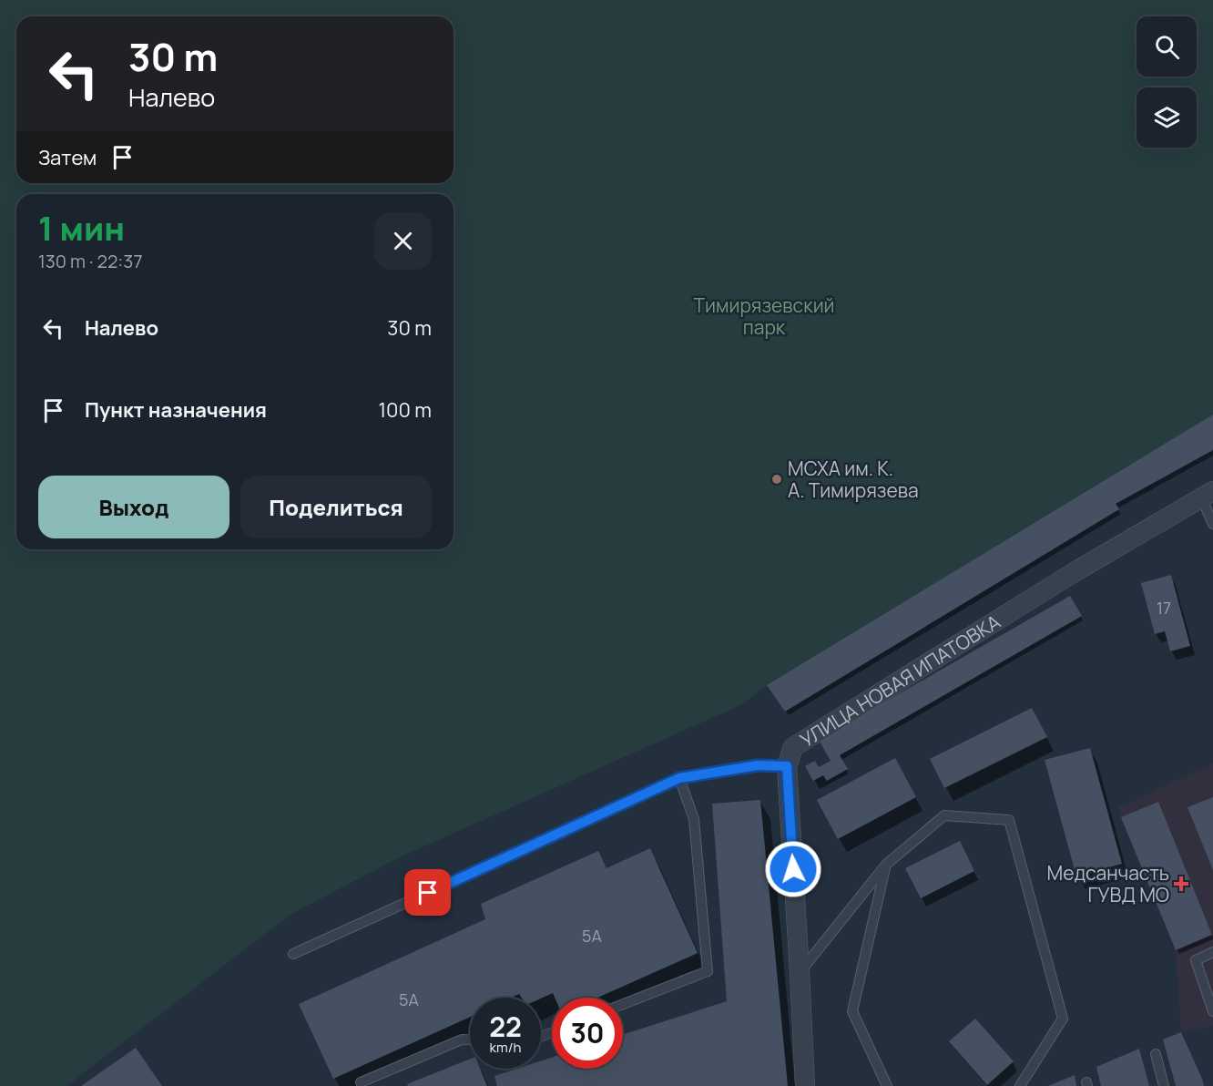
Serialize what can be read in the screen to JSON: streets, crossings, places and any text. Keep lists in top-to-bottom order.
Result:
{
  "streets": {
    "street": ["УЛИЦА НОВАЯ ИПАТОВКА"]
  },
  "parks": ["Тимирязевский парк"],
  "places": {
    "other": ["МСХА им. К. А. Тимирязева"],
    "health": ["Медсанчасть ГУВД МО"]
  },
  "house_numbers": ["17", "5А", "5А"],
  "page": {
    "turn": ["30 m", "Налево"],
    "then": "Затем",
    "heading": ["1 мин", "130 m · 22:37"],
    "list": [
      {
        "name": "Налево",
        "value": "30 m"
      },
      {
        "name": "Пункт назначения",
        "value": "100 m"
      }
    ],
    "buttons": ["Выход", "Поделиться"],
    "speed": "22 km/h",
    "limit": "30"
  }
}
